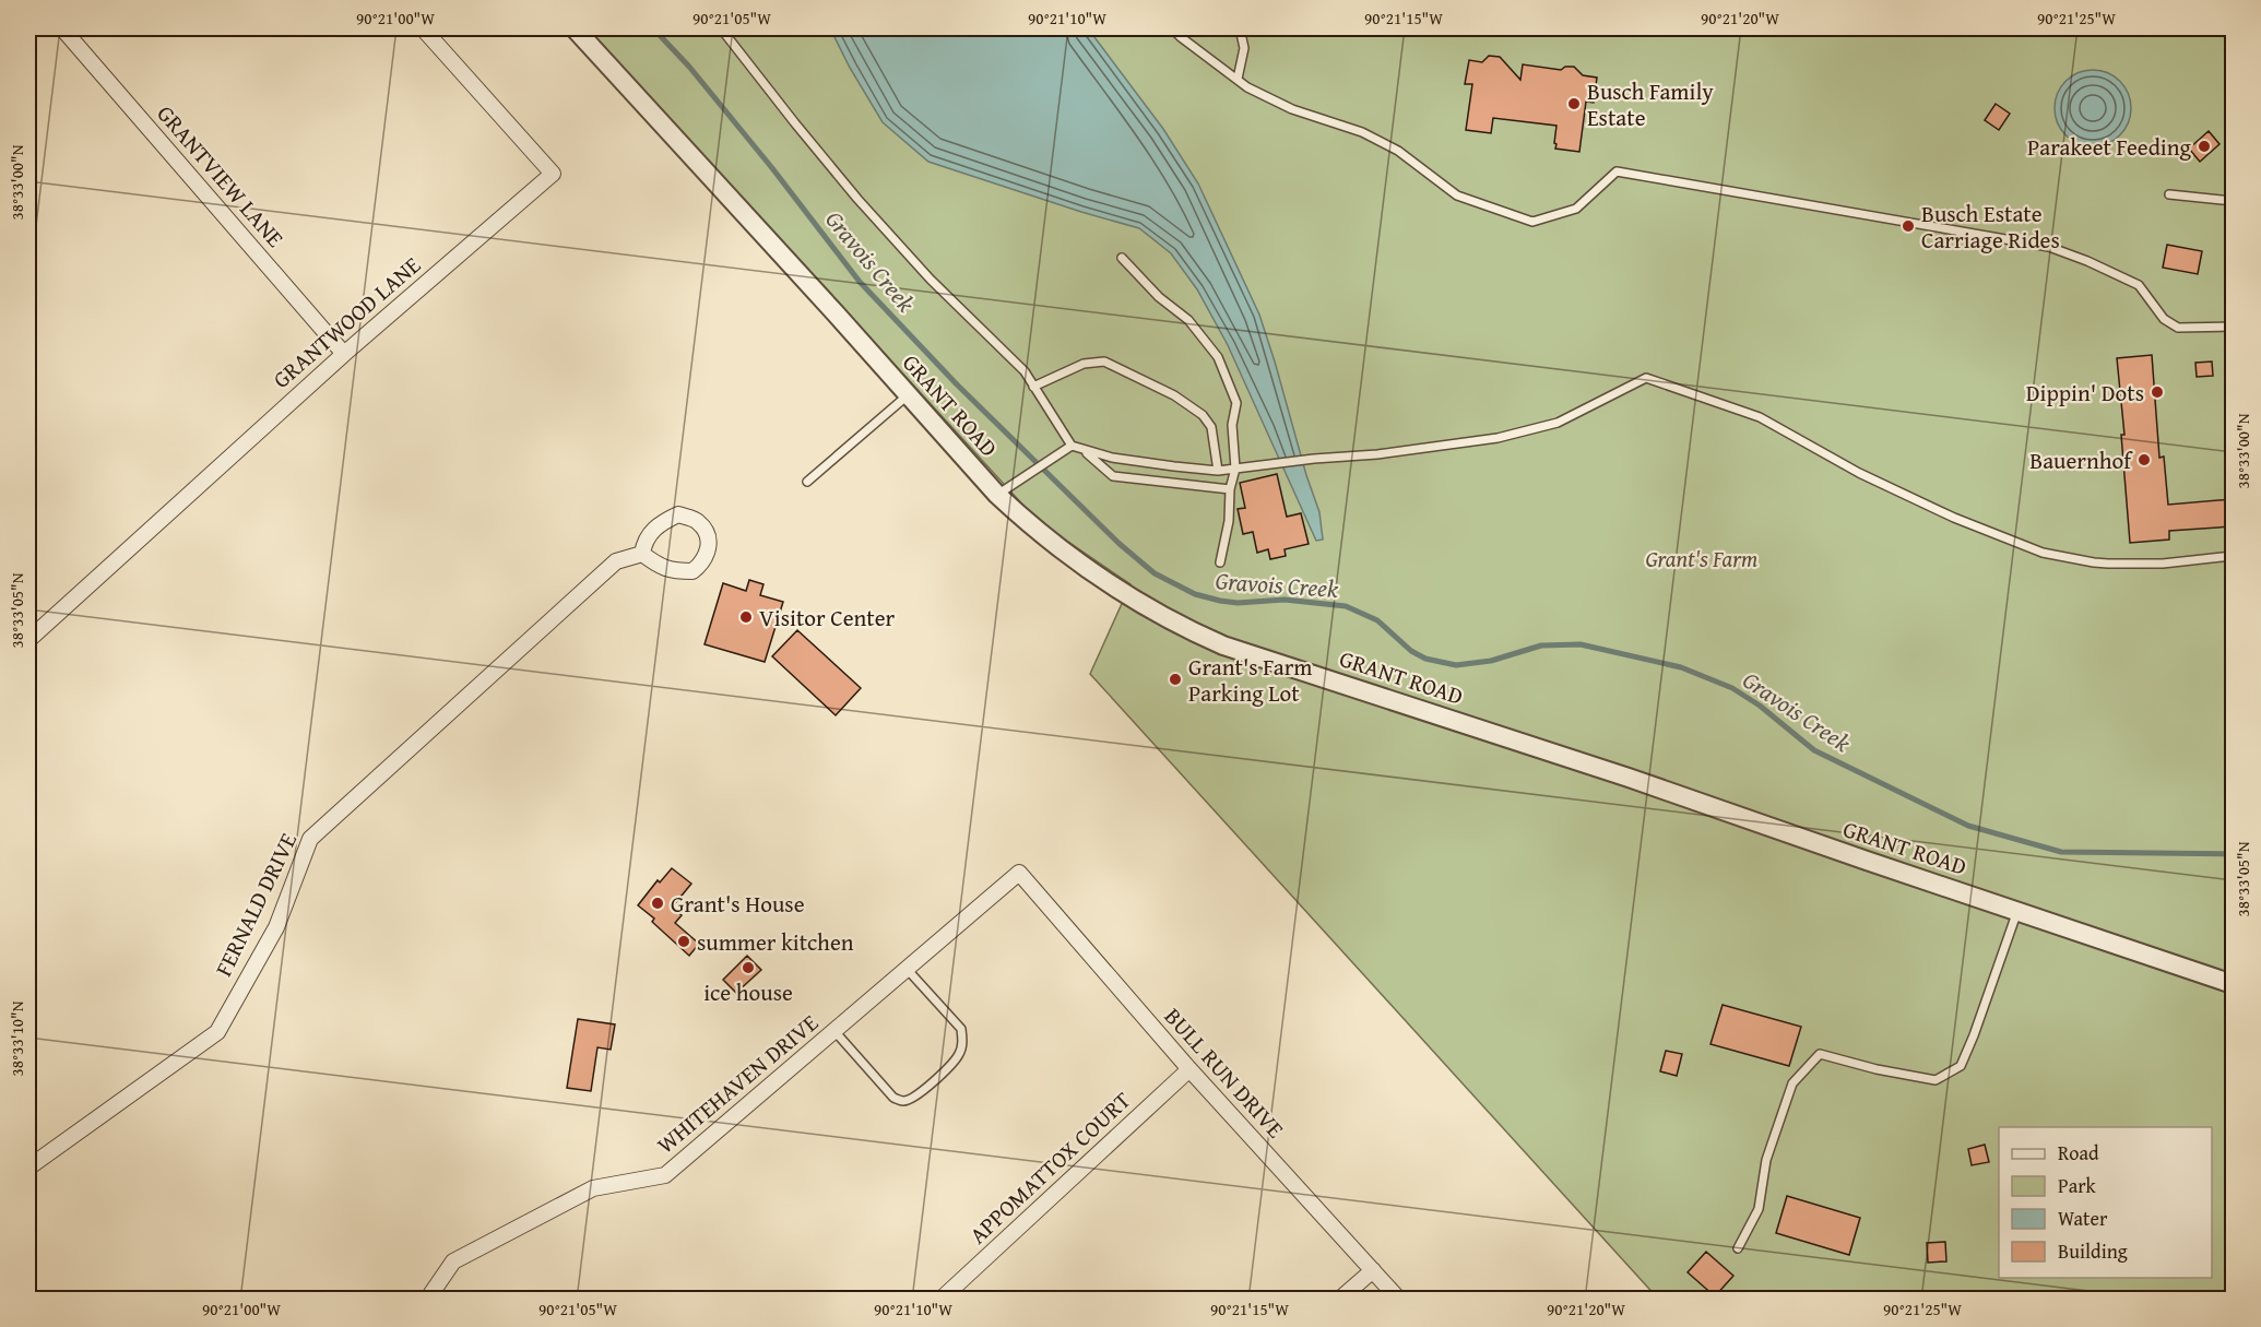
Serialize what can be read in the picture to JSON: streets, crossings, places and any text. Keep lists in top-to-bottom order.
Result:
{
  "streets": {
    "street": [
      "GRANTVIEW LANE",
      "GRANTWOOD LANE",
      "GRANT ROAD",
      "FERNALD DRIVE",
      "BULL RUN DRIVE",
      "WHITEHAVEN DRIVE",
      "APPOMATTOX COURT"
    ]
  },
  "crossings": [
    ["GRANTVIEW LANE", "GRANTWOOD LANE"],
    ["BULL RUN DRIVE", "WHITEHAVEN DRIVE"],
    ["BULL RUN DRIVE", "APPOMATTOX COURT"]
  ],
  "water": ["Gravois Creek"],
  "parks": ["Grant's Farm"],
  "places": [
    "Busch Family Estate",
    "Parakeet Feeding",
    "Busch Estate Carriage Rides",
    "Dippin' Dots",
    "Bauernhof",
    "Visitor Center",
    "Grant's Farm Parking Lot",
    "Grant's House",
    "summer kitchen",
    "ice house"
  ],
  "legend": [
    "Road",
    "Park",
    "Water",
    "Building"
  ],
  "coordinates": [
    "90°21'00\"W",
    "90°21'05\"W",
    "90°21'10\"W",
    "90°21'15\"W",
    "90°21'20\"W",
    "90°21'25\"W",
    "38°33'00\"N",
    "38°33'05\"N",
    "38°33'10\"N"
  ]
}
